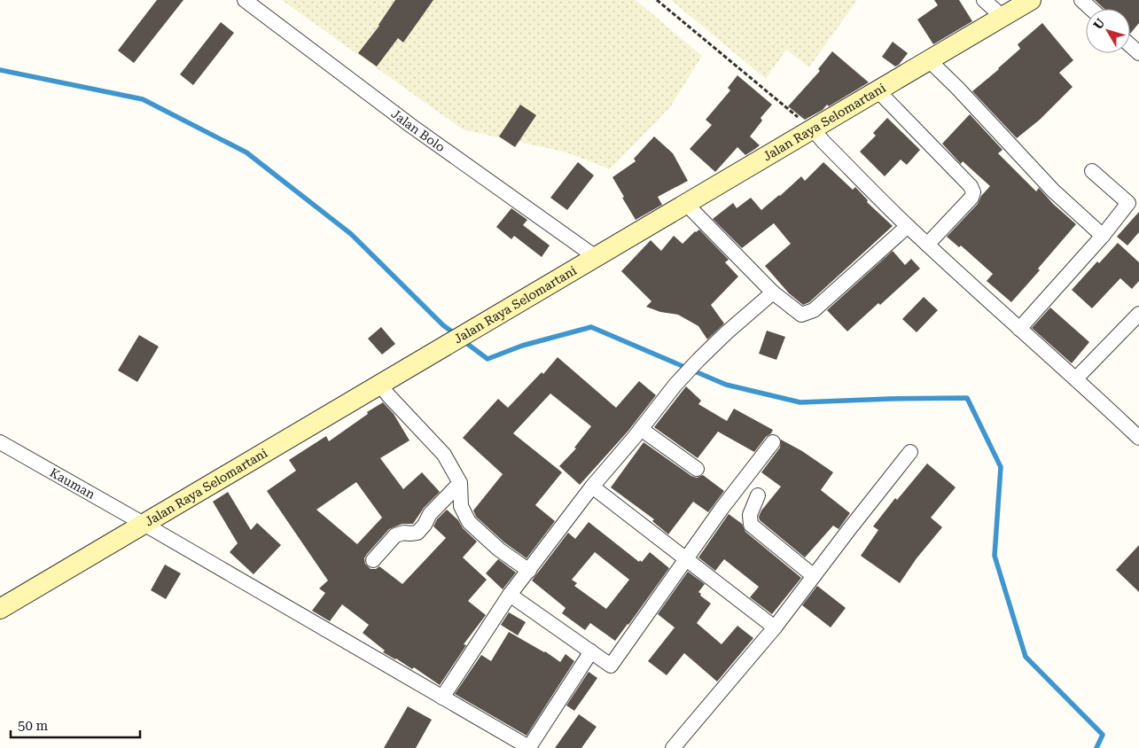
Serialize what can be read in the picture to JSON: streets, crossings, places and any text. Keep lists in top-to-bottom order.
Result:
{
  "streets": {
    "main road": ["Jalan Raya Selomartani"],
    "street": ["Jalan Bolo", "Kauman"]
  },
  "crossings": [
    ["Jalan Raya Selomartani", "Jalan Bolo"],
    ["Jalan Raya Selomartani", "Kauman"]
  ],
  "scale_bar": "50 m",
  "north": "top left"
}
